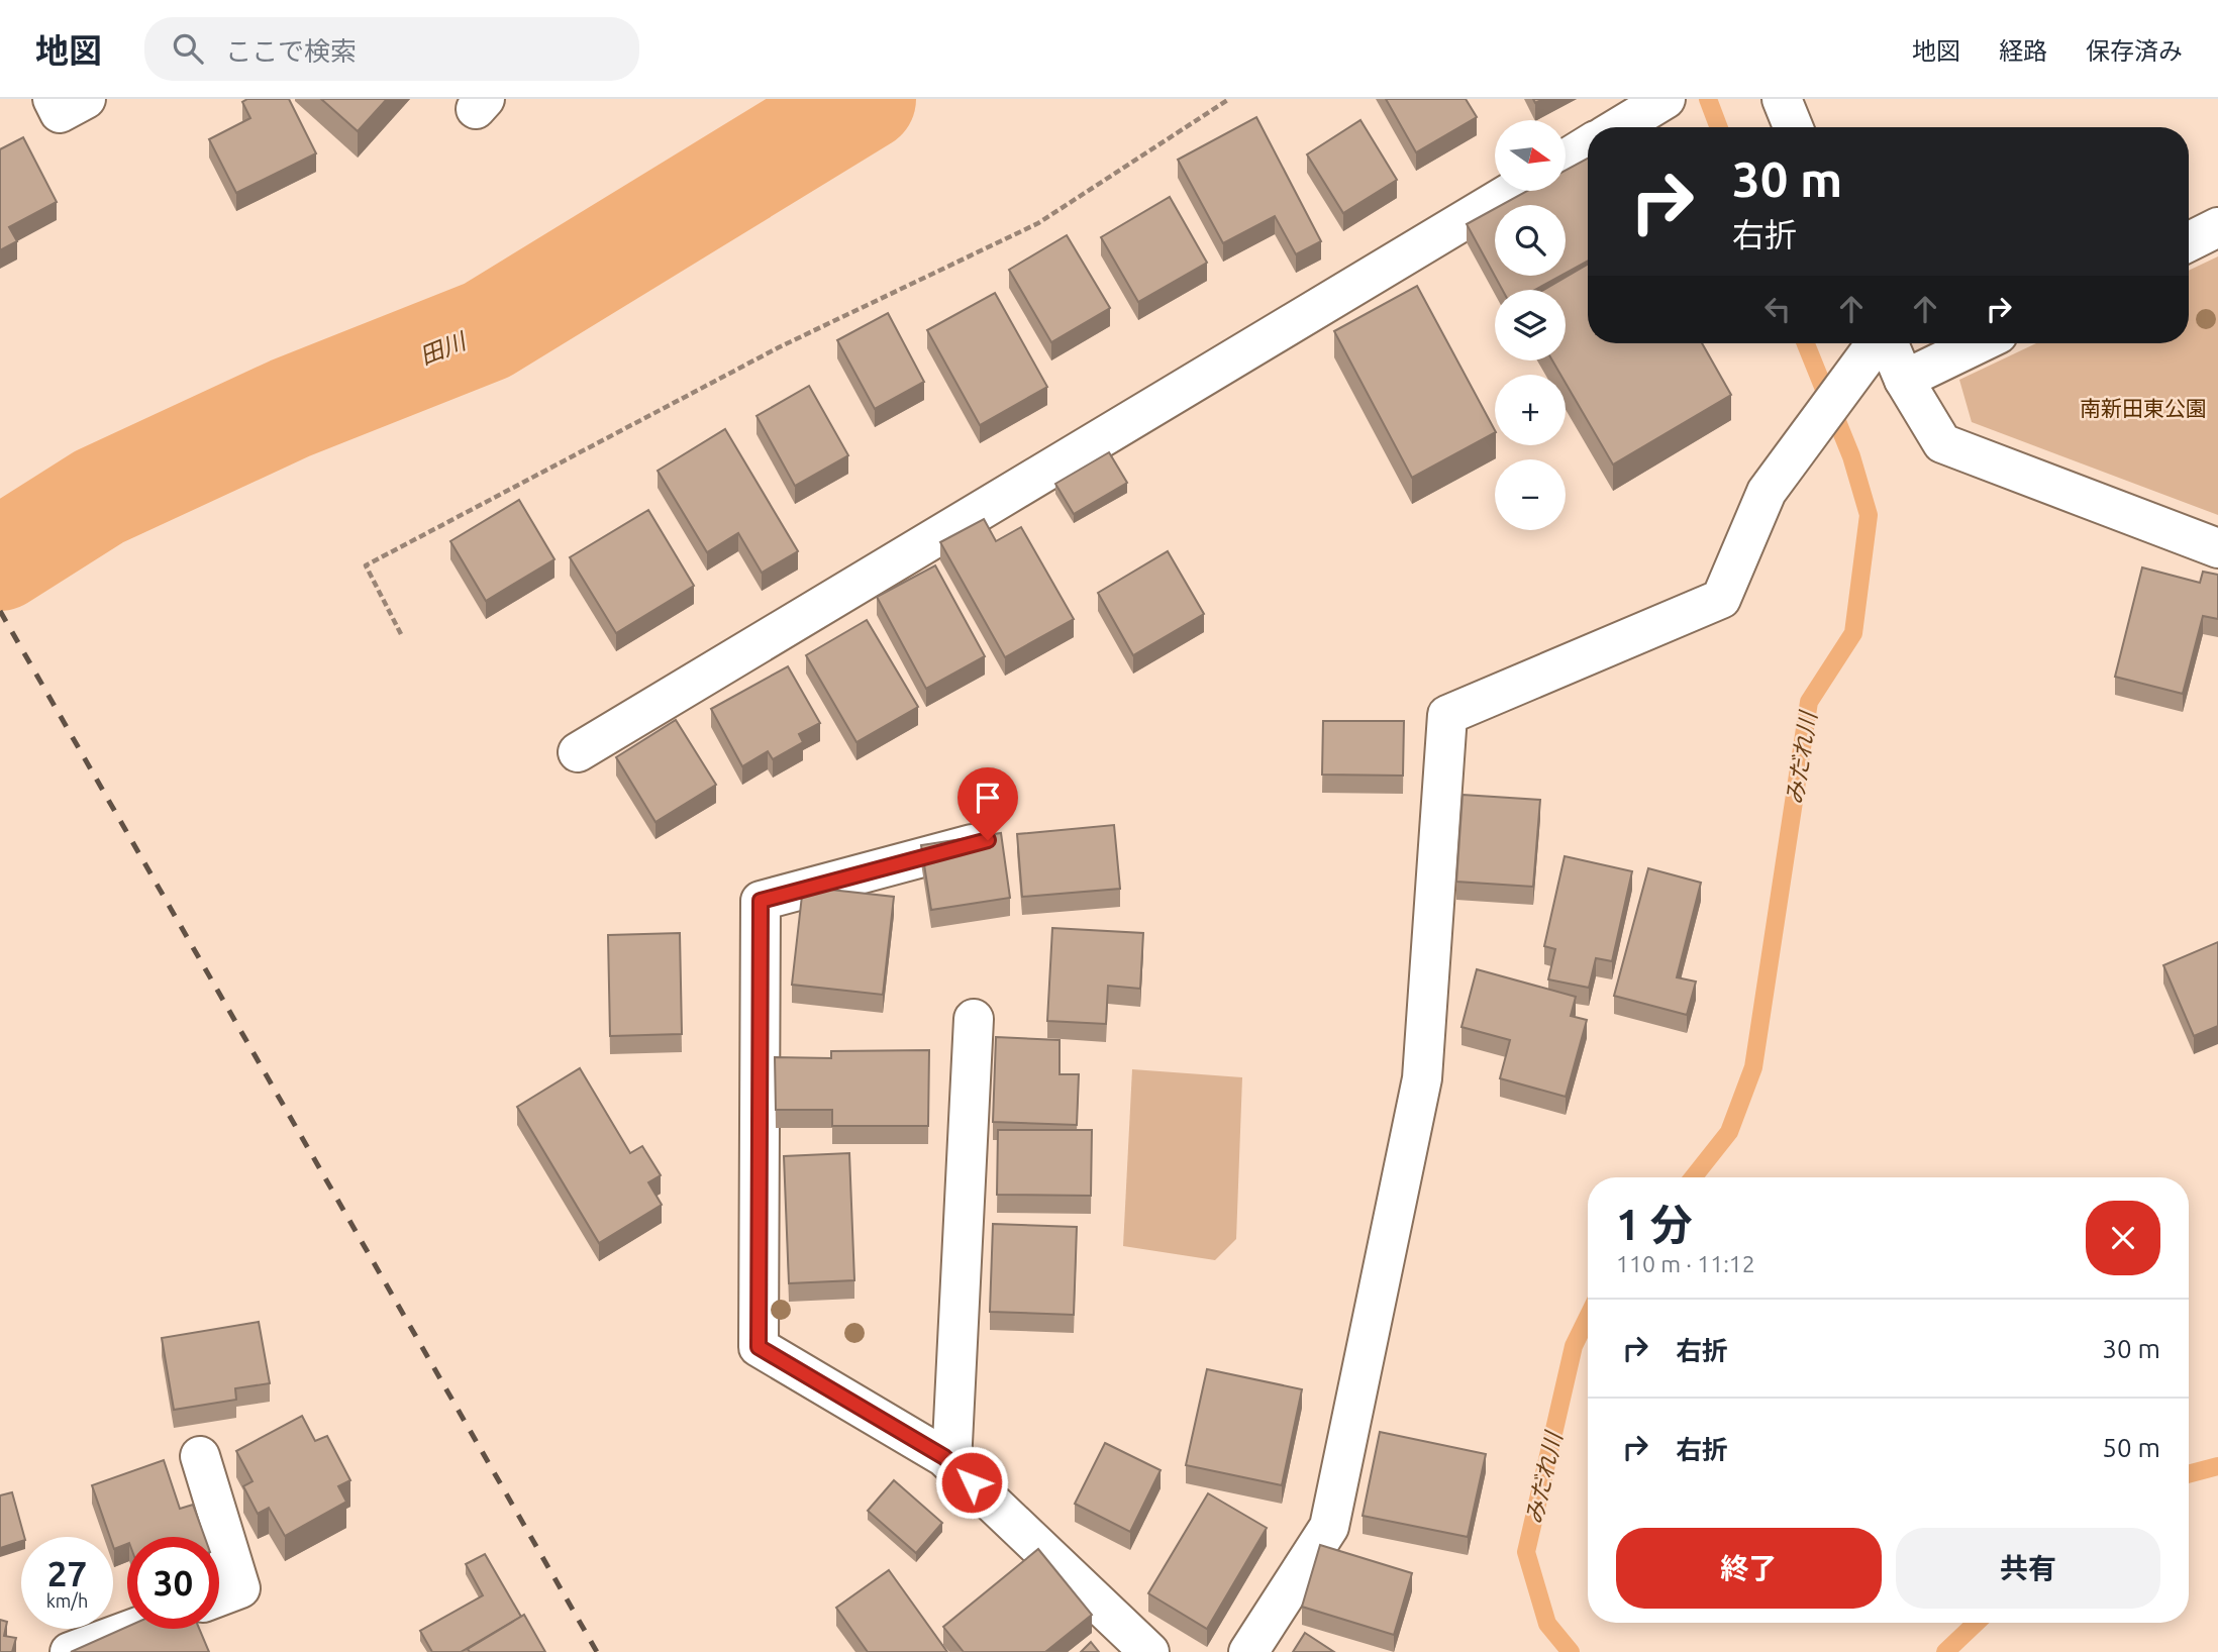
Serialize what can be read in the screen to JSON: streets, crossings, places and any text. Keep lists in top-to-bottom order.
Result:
{
  "water": ["田川", "みだれ川"],
  "parks": ["南新田東公園"],
  "north": "right",
  "page": {
    "header": "地図",
    "search": "ここで検索",
    "nav": ["地図", "経路", "保存済み"],
    "map_buttons": ["+", "−"],
    "turn": ["30 m", "右折"],
    "heading": ["1 分", "110 m · 11:12"],
    "list": [
      {
        "name": "右折",
        "value": "30 m"
      },
      {
        "name": "右折",
        "value": "50 m"
      }
    ],
    "buttons": ["終了", "共有"],
    "speed": "27 km/h",
    "limit": "30"
  }
}
